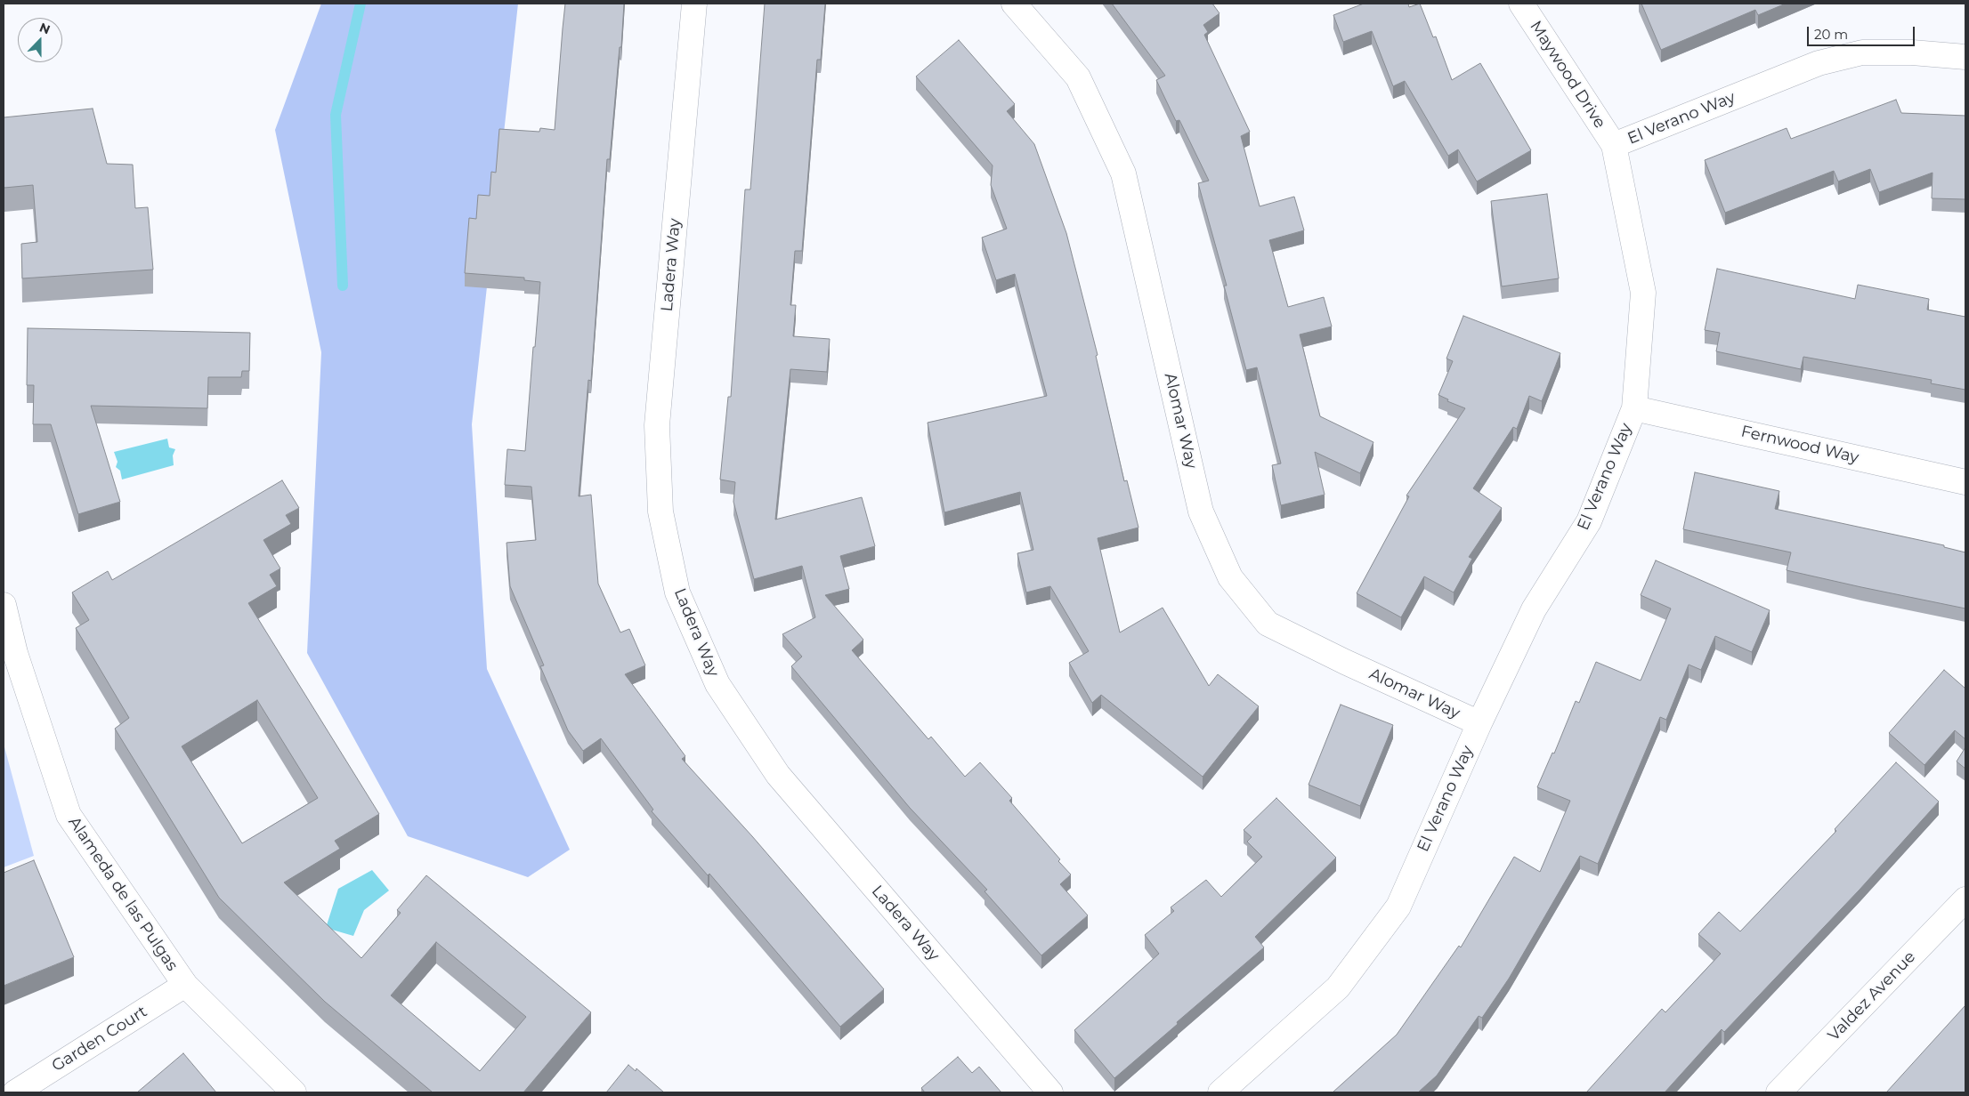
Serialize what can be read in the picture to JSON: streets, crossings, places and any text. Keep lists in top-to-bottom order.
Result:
{
  "streets": {
    "street": [
      "Maywood Drive",
      "El Verano Way",
      "Ladera Way",
      "Alomar Way",
      "Fernwood Way",
      "Alameda de las Pulgas",
      "Valdez Avenue",
      "Garden Court"
    ]
  },
  "crossings": [
    ["Maywood Drive", "El Verano Way"],
    ["El Verano Way", "Alomar Way"],
    ["El Verano Way", "Fernwood Way"],
    ["Alameda de las Pulgas", "Garden Court"]
  ],
  "scale_bar": "20 m",
  "north": "top"
}
